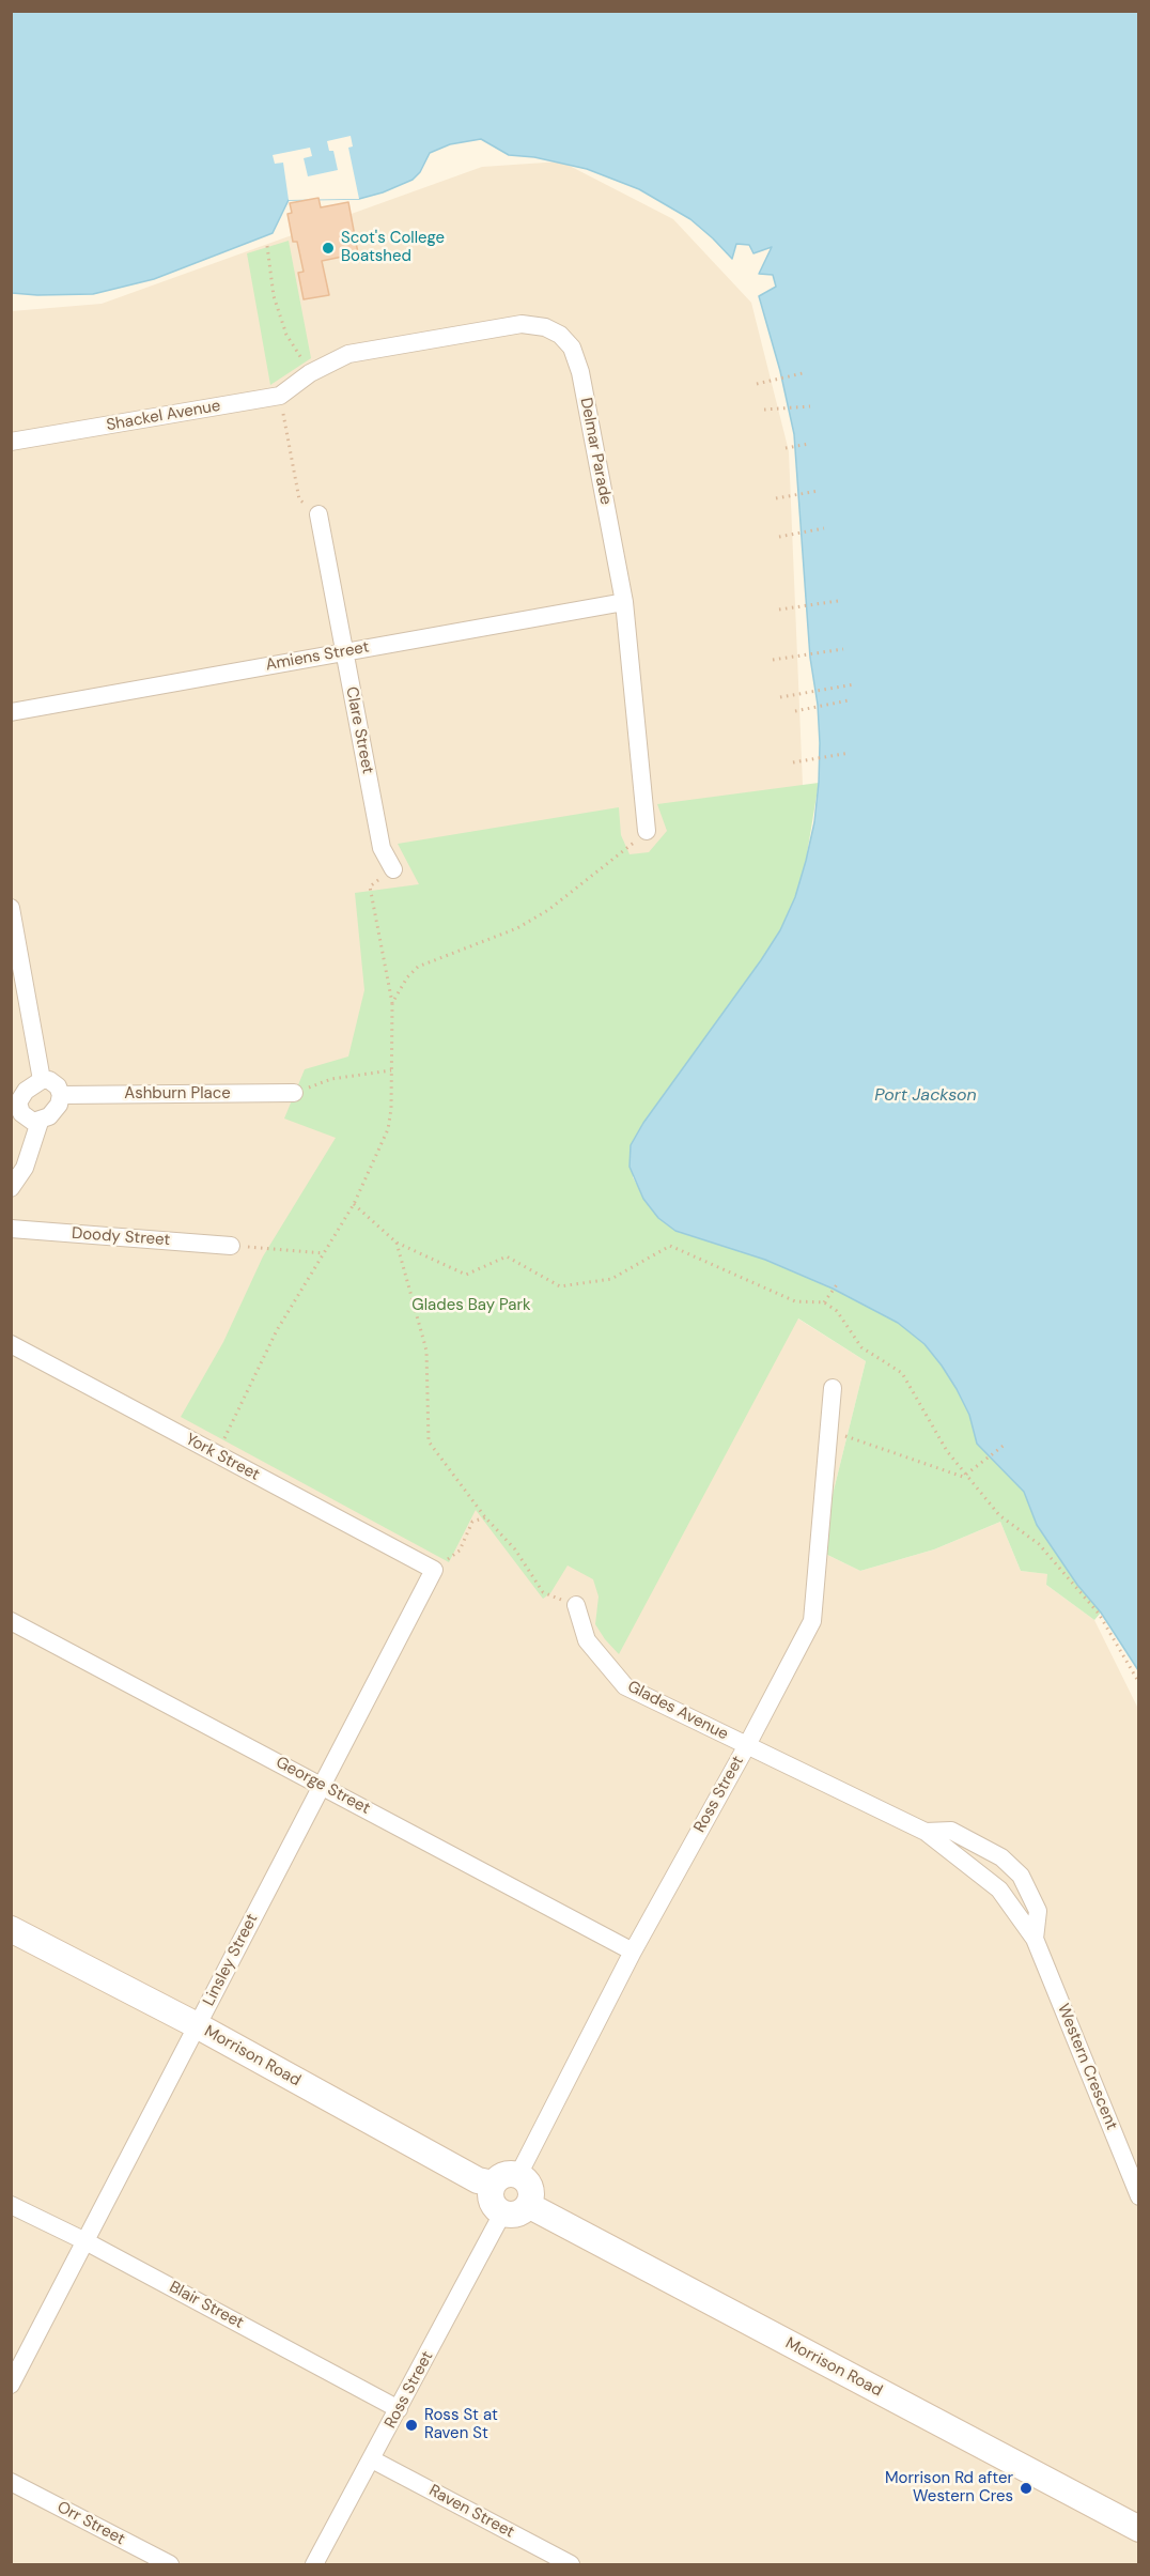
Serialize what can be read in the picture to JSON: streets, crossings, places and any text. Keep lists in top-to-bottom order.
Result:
{
  "streets": {
    "street": [
      "Shackel Avenue",
      "Delmar Parade",
      "Amiens Street",
      "Clare Street",
      "Ashburn Place",
      "Doody Street",
      "York Street",
      "Glades Avenue",
      "George Street",
      "Ross Street",
      "Linsley Street",
      "Morrison Road",
      "Western Crescent",
      "Blair Street",
      "Raven Street",
      "Orr Street"
    ]
  },
  "crossings": [
    ["Shackel Avenue", "Delmar Parade"],
    ["Delmar Parade", "Amiens Street"],
    ["Amiens Street", "Clare Street"],
    ["York Street", "Linsley Street"],
    ["Glades Avenue", "Ross Street"],
    ["Glades Avenue", "Western Crescent"],
    ["George Street", "Ross Street"],
    ["George Street", "Linsley Street"],
    ["Ross Street", "Morrison Road"],
    ["Ross Street", "Western Crescent"],
    ["Ross Street", "Blair Street"],
    ["Ross Street", "Raven Street"],
    ["Linsley Street", "Morrison Road"],
    ["Linsley Street", "Blair Street"]
  ],
  "water": ["Port Jackson"],
  "parks": ["Glades Bay Park"],
  "places": ["Scot's College Boatshed", "Ross St at Raven St", "Morrison Rd after Western Cres"]
}
